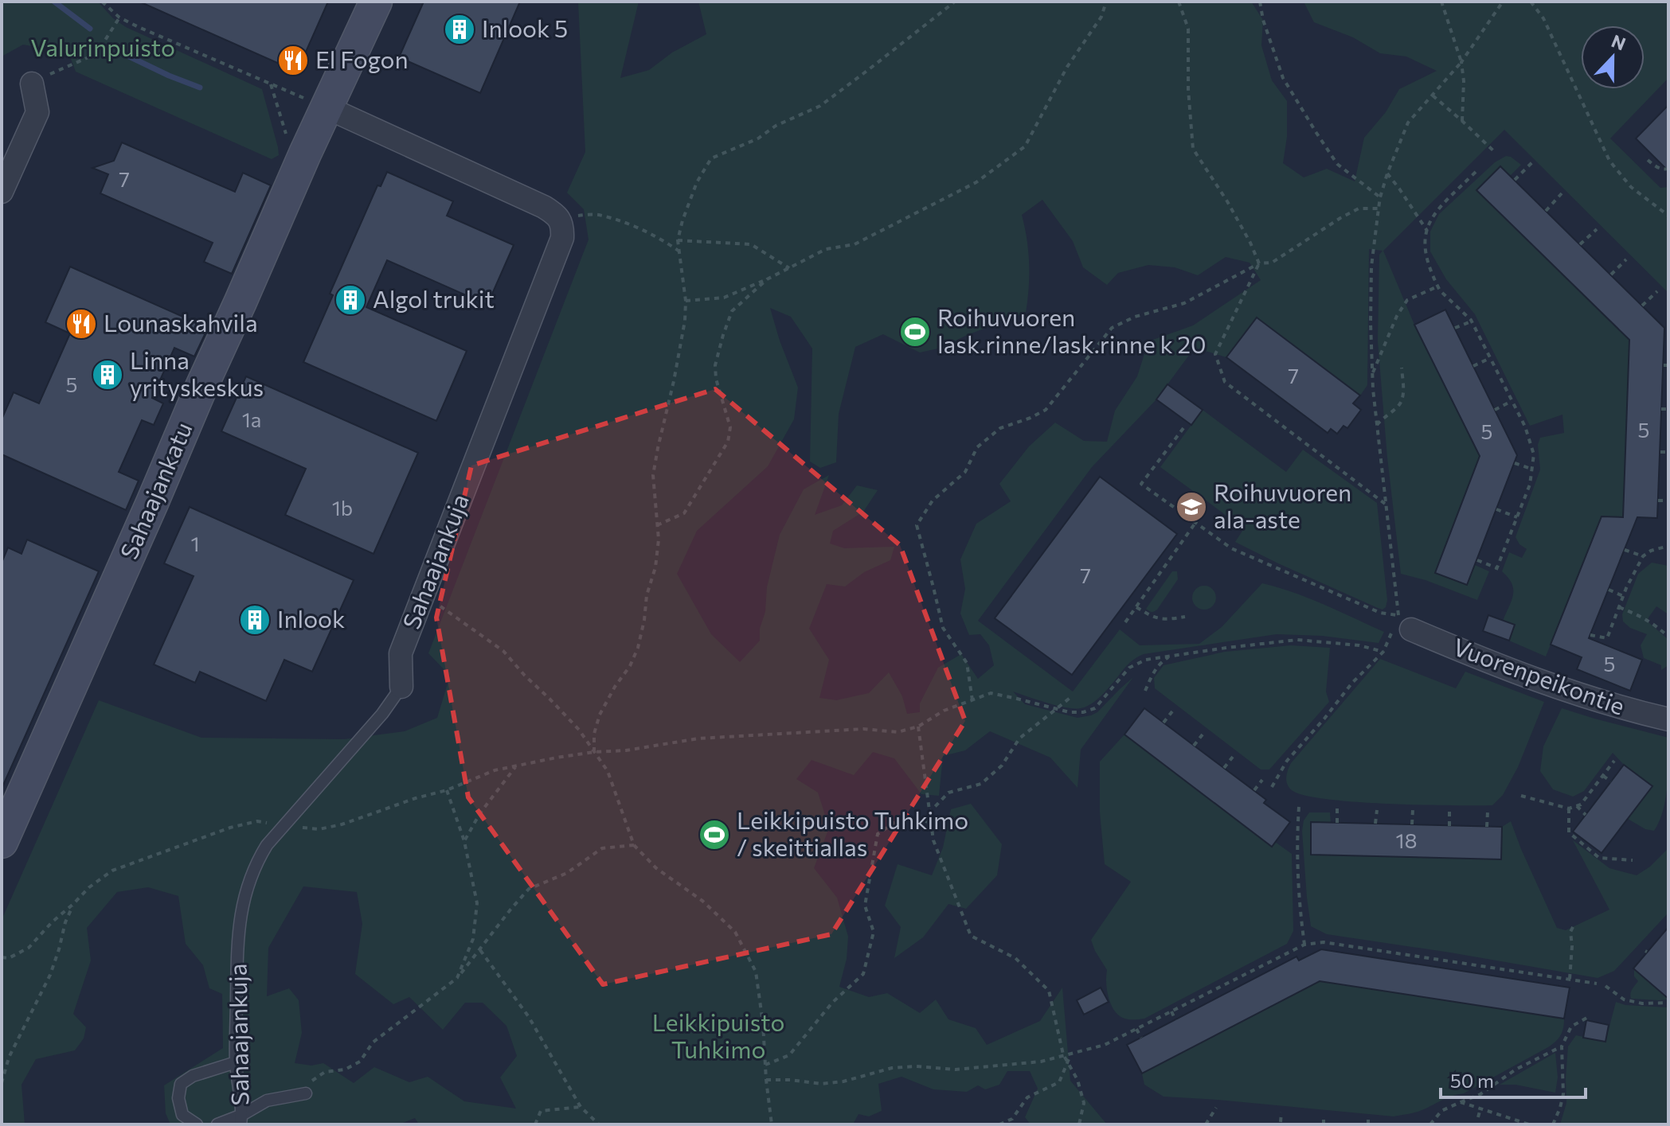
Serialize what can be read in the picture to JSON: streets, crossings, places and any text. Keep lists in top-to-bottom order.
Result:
{
  "streets": {
    "main road": ["Sahaajankatu"],
    "street": ["Sahaajankuja", "Vuorenpeikontie"]
  },
  "crossings": [
    ["Sahaajankatu", "Sahaajankuja"]
  ],
  "parks": ["Valurinpuisto", "Leikkipuisto Tuhkimo"],
  "places": {
    "building": [
      "Inlook 5",
      "Algol trukit",
      "Linna yrityskeskus",
      "Inlook"
    ],
    "restaurant": ["El Fogon", "Lounaskahvila"],
    "sports": ["Roihuvuoren lask.rinne/lask.rinne k 20", "Leikkipuisto Tuhkimo / skeittiallas"],
    "school or university": ["Roihuvuoren ala-aste"]
  },
  "house_numbers": [
    "7",
    "7",
    "5",
    "1a",
    "5",
    "5",
    "1b",
    "1",
    "7",
    "5",
    "18"
  ],
  "scale_bar": "50 m",
  "north": "top"
}
